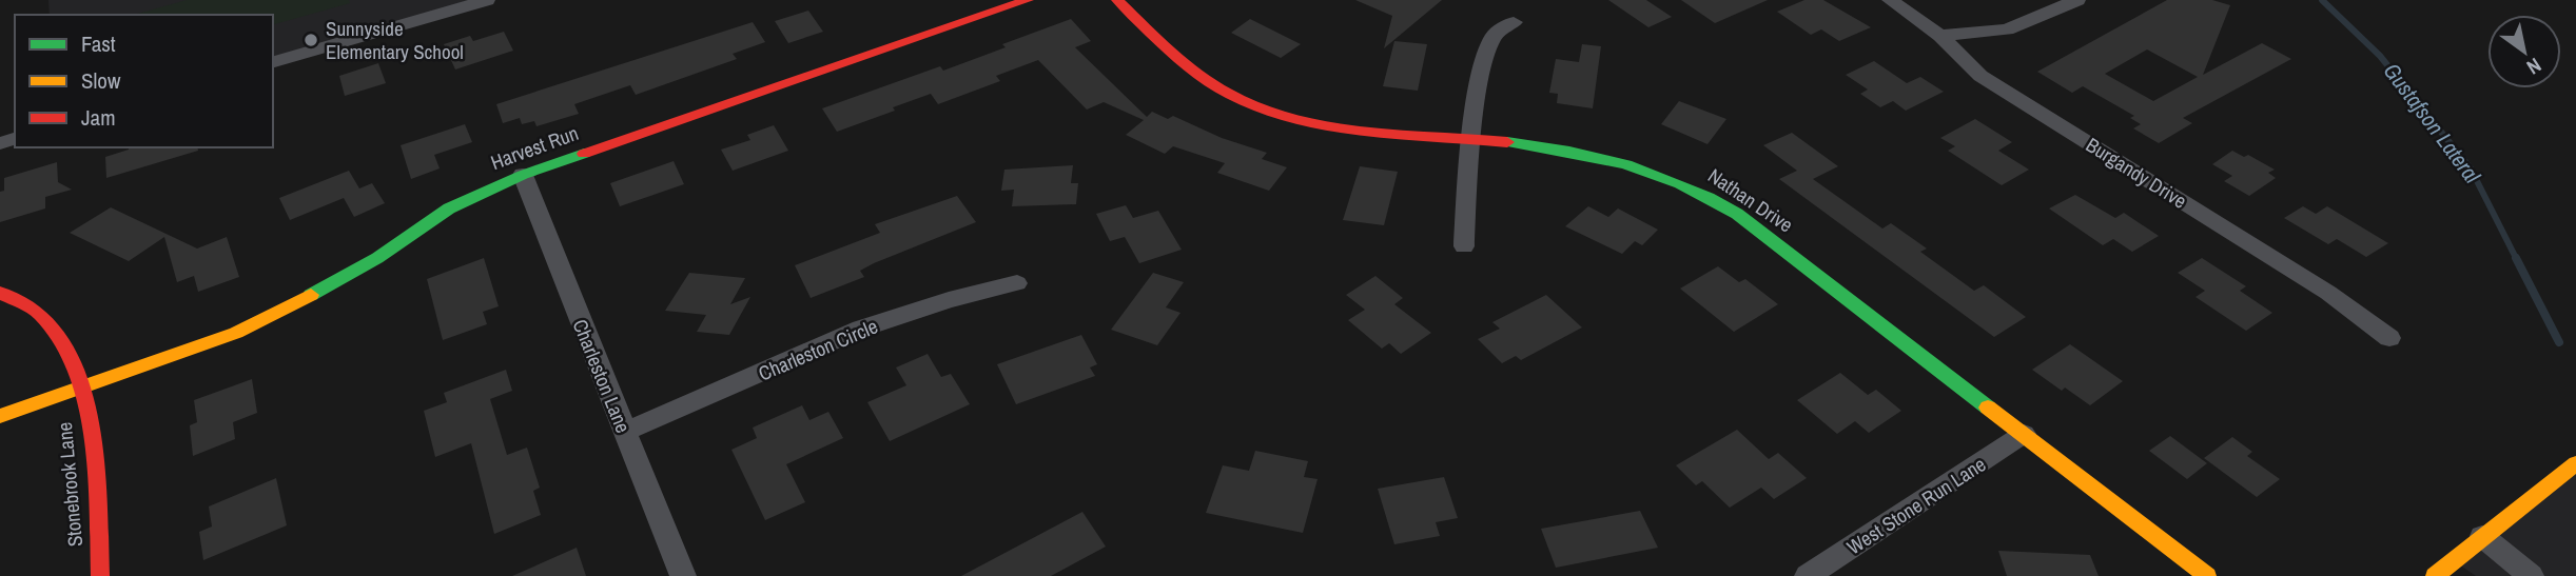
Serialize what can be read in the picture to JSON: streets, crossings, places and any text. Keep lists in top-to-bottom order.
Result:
{
  "streets": {
    "street": [
      "Harvest Run",
      "Burgandy Drive",
      "Nathan Drive",
      "Charleston Circle",
      "Charleston Lane",
      "Stonebrook Lane",
      "West Stone Run Lane"
    ]
  },
  "crossings": [
    ["Harvest Run", "Charleston Lane"],
    ["Harvest Run", "Stonebrook Lane"],
    ["Nathan Drive", "West Stone Run Lane"],
    ["Charleston Circle", "Charleston Lane"]
  ],
  "water": ["Gustafson Lateral"],
  "places": ["Sunnyside Elementary School"],
  "legend": ["Fast", "Slow", "Jam"],
  "north": "bottom right"
}
